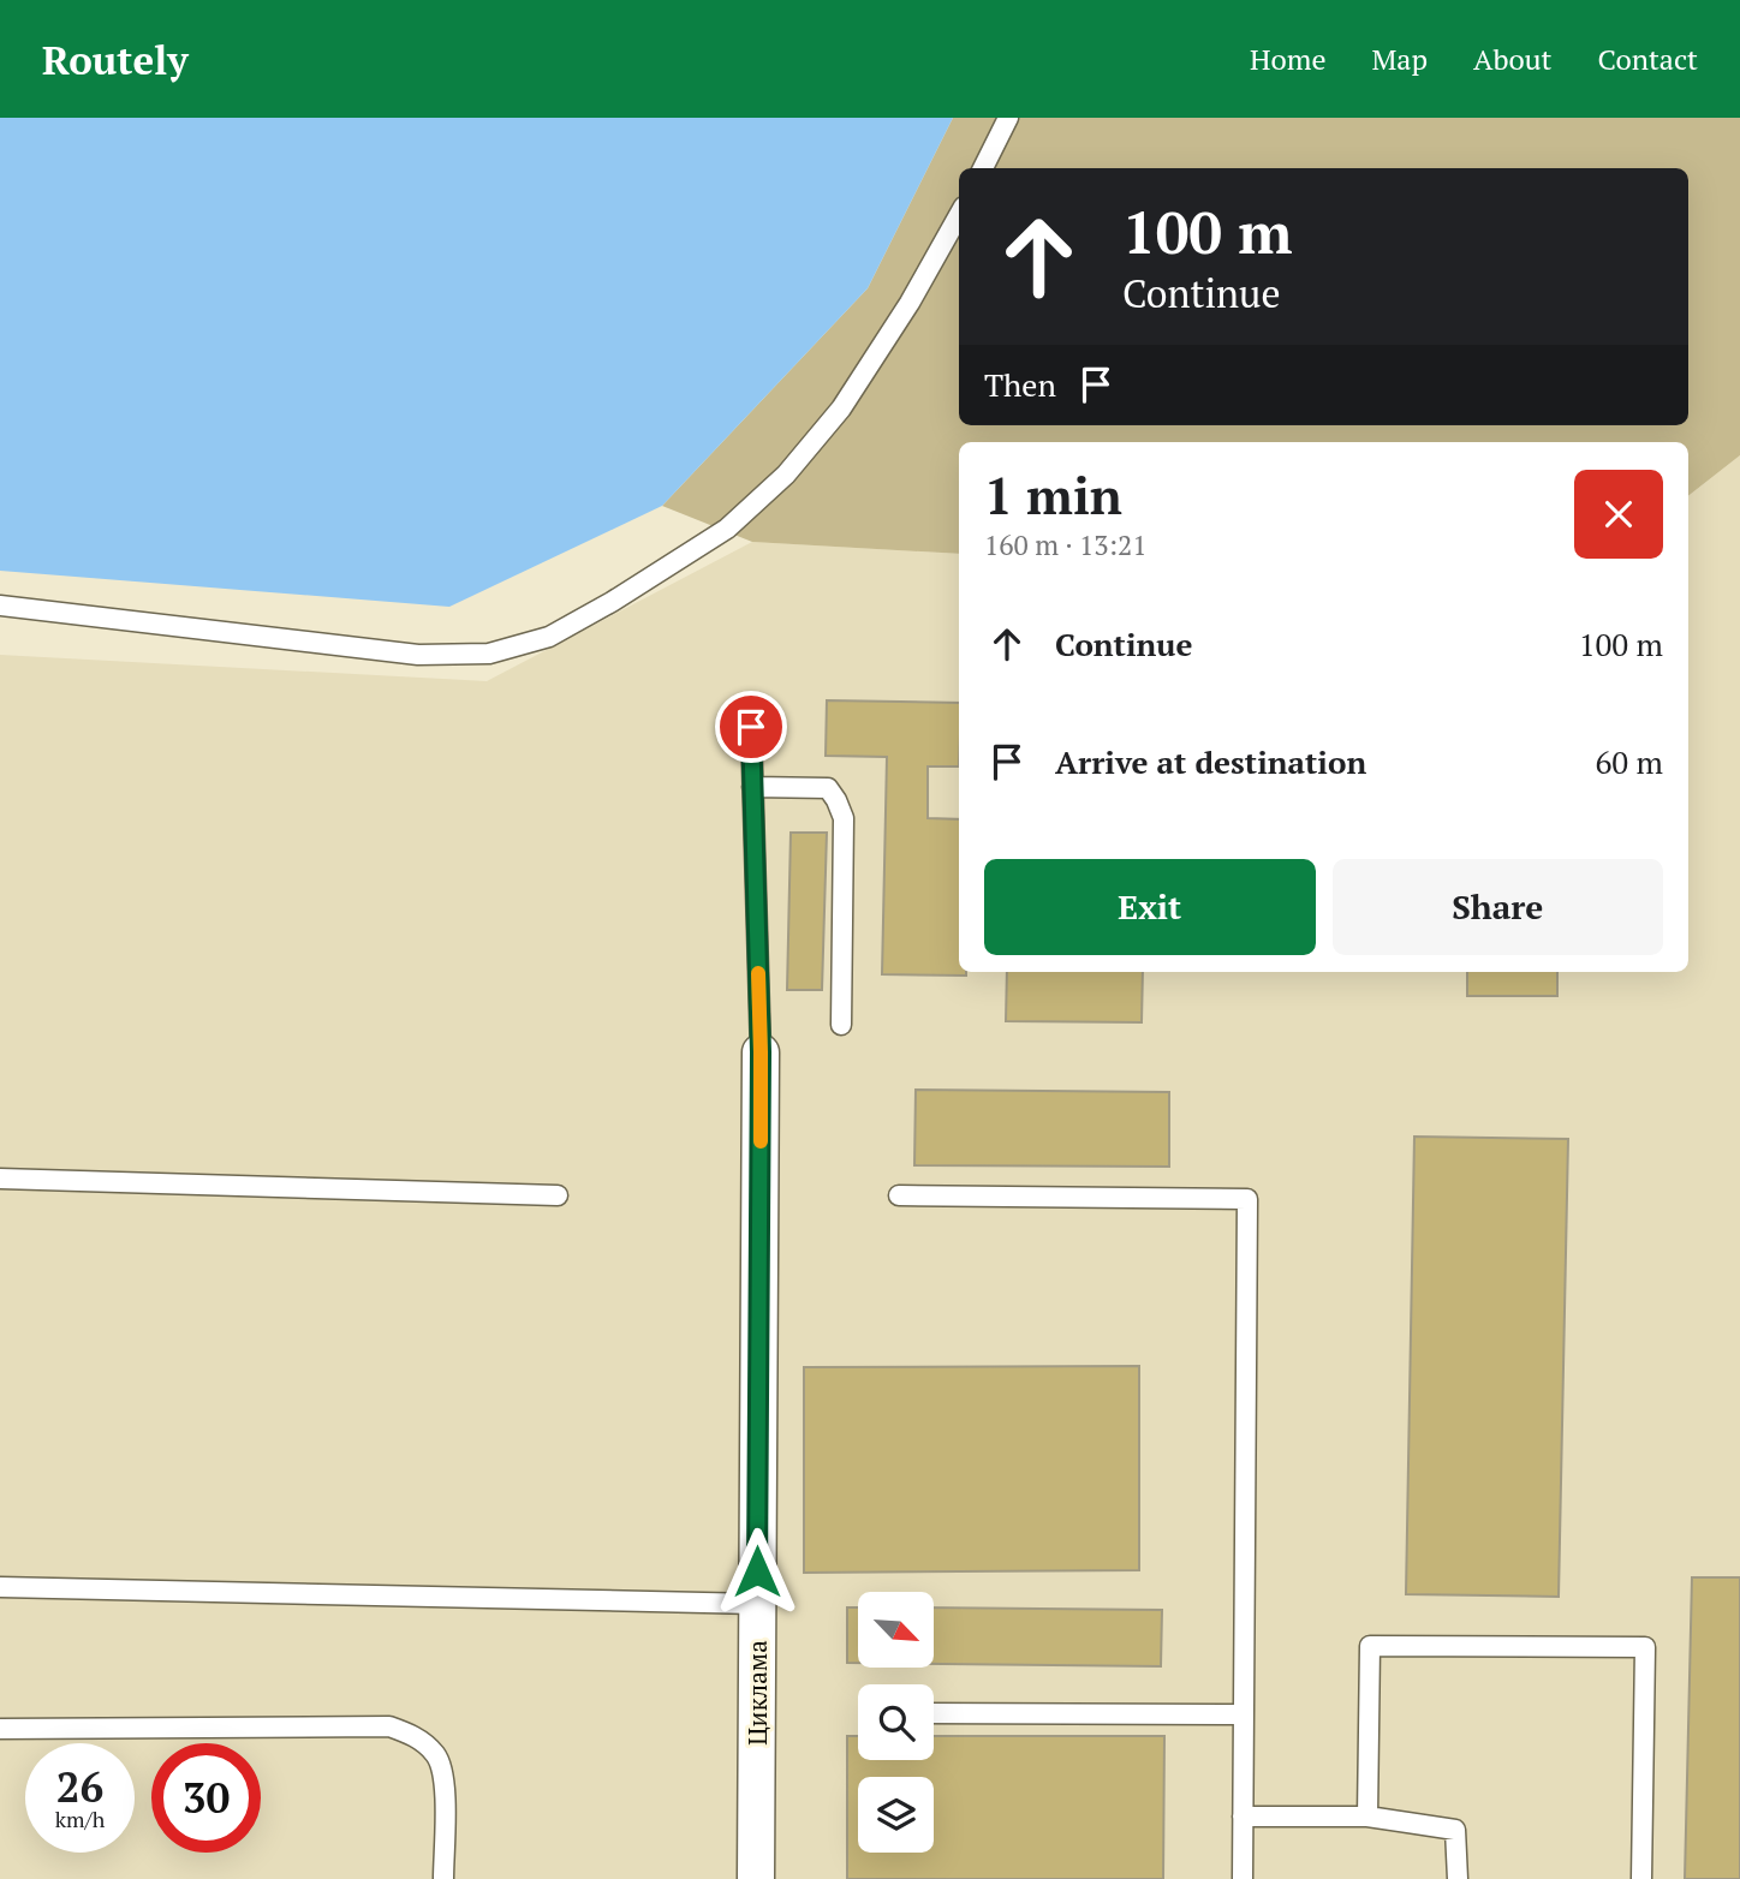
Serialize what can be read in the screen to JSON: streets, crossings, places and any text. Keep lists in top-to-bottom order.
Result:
{
  "streets": {
    "street": ["Циклама"]
  },
  "north": "bottom right",
  "page": {
    "header": "Routely",
    "nav": [
      "Home",
      "Map",
      "About",
      "Contact"
    ],
    "turn": ["100 m", "Continue"],
    "then": "Then",
    "heading": ["1 min", "160 m · 13:21"],
    "list": [
      {
        "name": "Continue",
        "value": "100 m"
      },
      {
        "name": "Arrive at destination",
        "value": "60 m"
      }
    ],
    "buttons": ["Exit", "Share"],
    "speed": "26 km/h",
    "limit": "30"
  }
}
